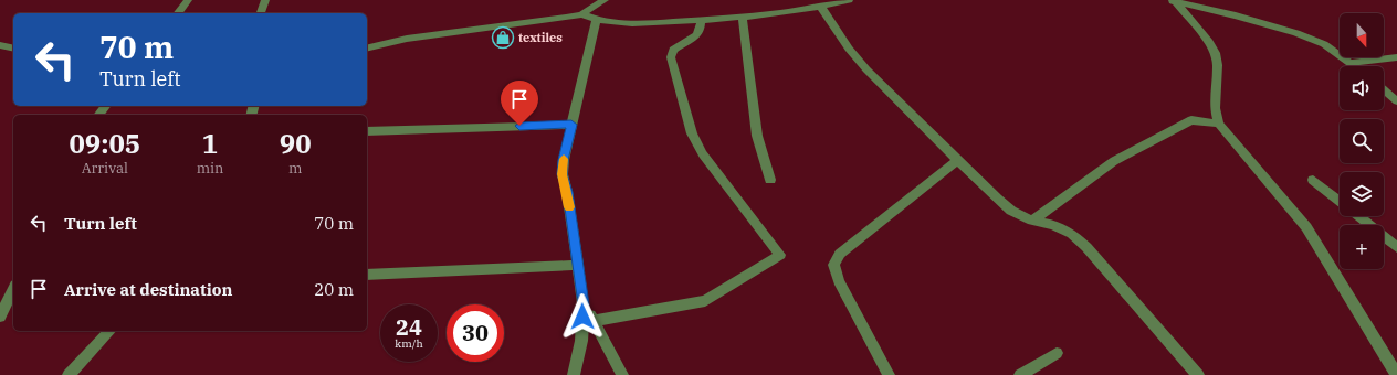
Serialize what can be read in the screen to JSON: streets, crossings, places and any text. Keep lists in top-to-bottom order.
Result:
{
  "places": {
    "shop": ["textiles"]
  },
  "north": "bottom",
  "page": {
    "map_buttons": "+",
    "turn": ["70 m", "Turn left"],
    "eta": [
      "09:05",
      "Arrival",
      "1",
      "min",
      "90",
      "m"
    ],
    "list": [
      {
        "name": "Turn left",
        "value": "70 m"
      },
      {
        "name": "Arrive at destination",
        "value": "20 m"
      }
    ],
    "speed": "24 km/h",
    "limit": "30"
  }
}
